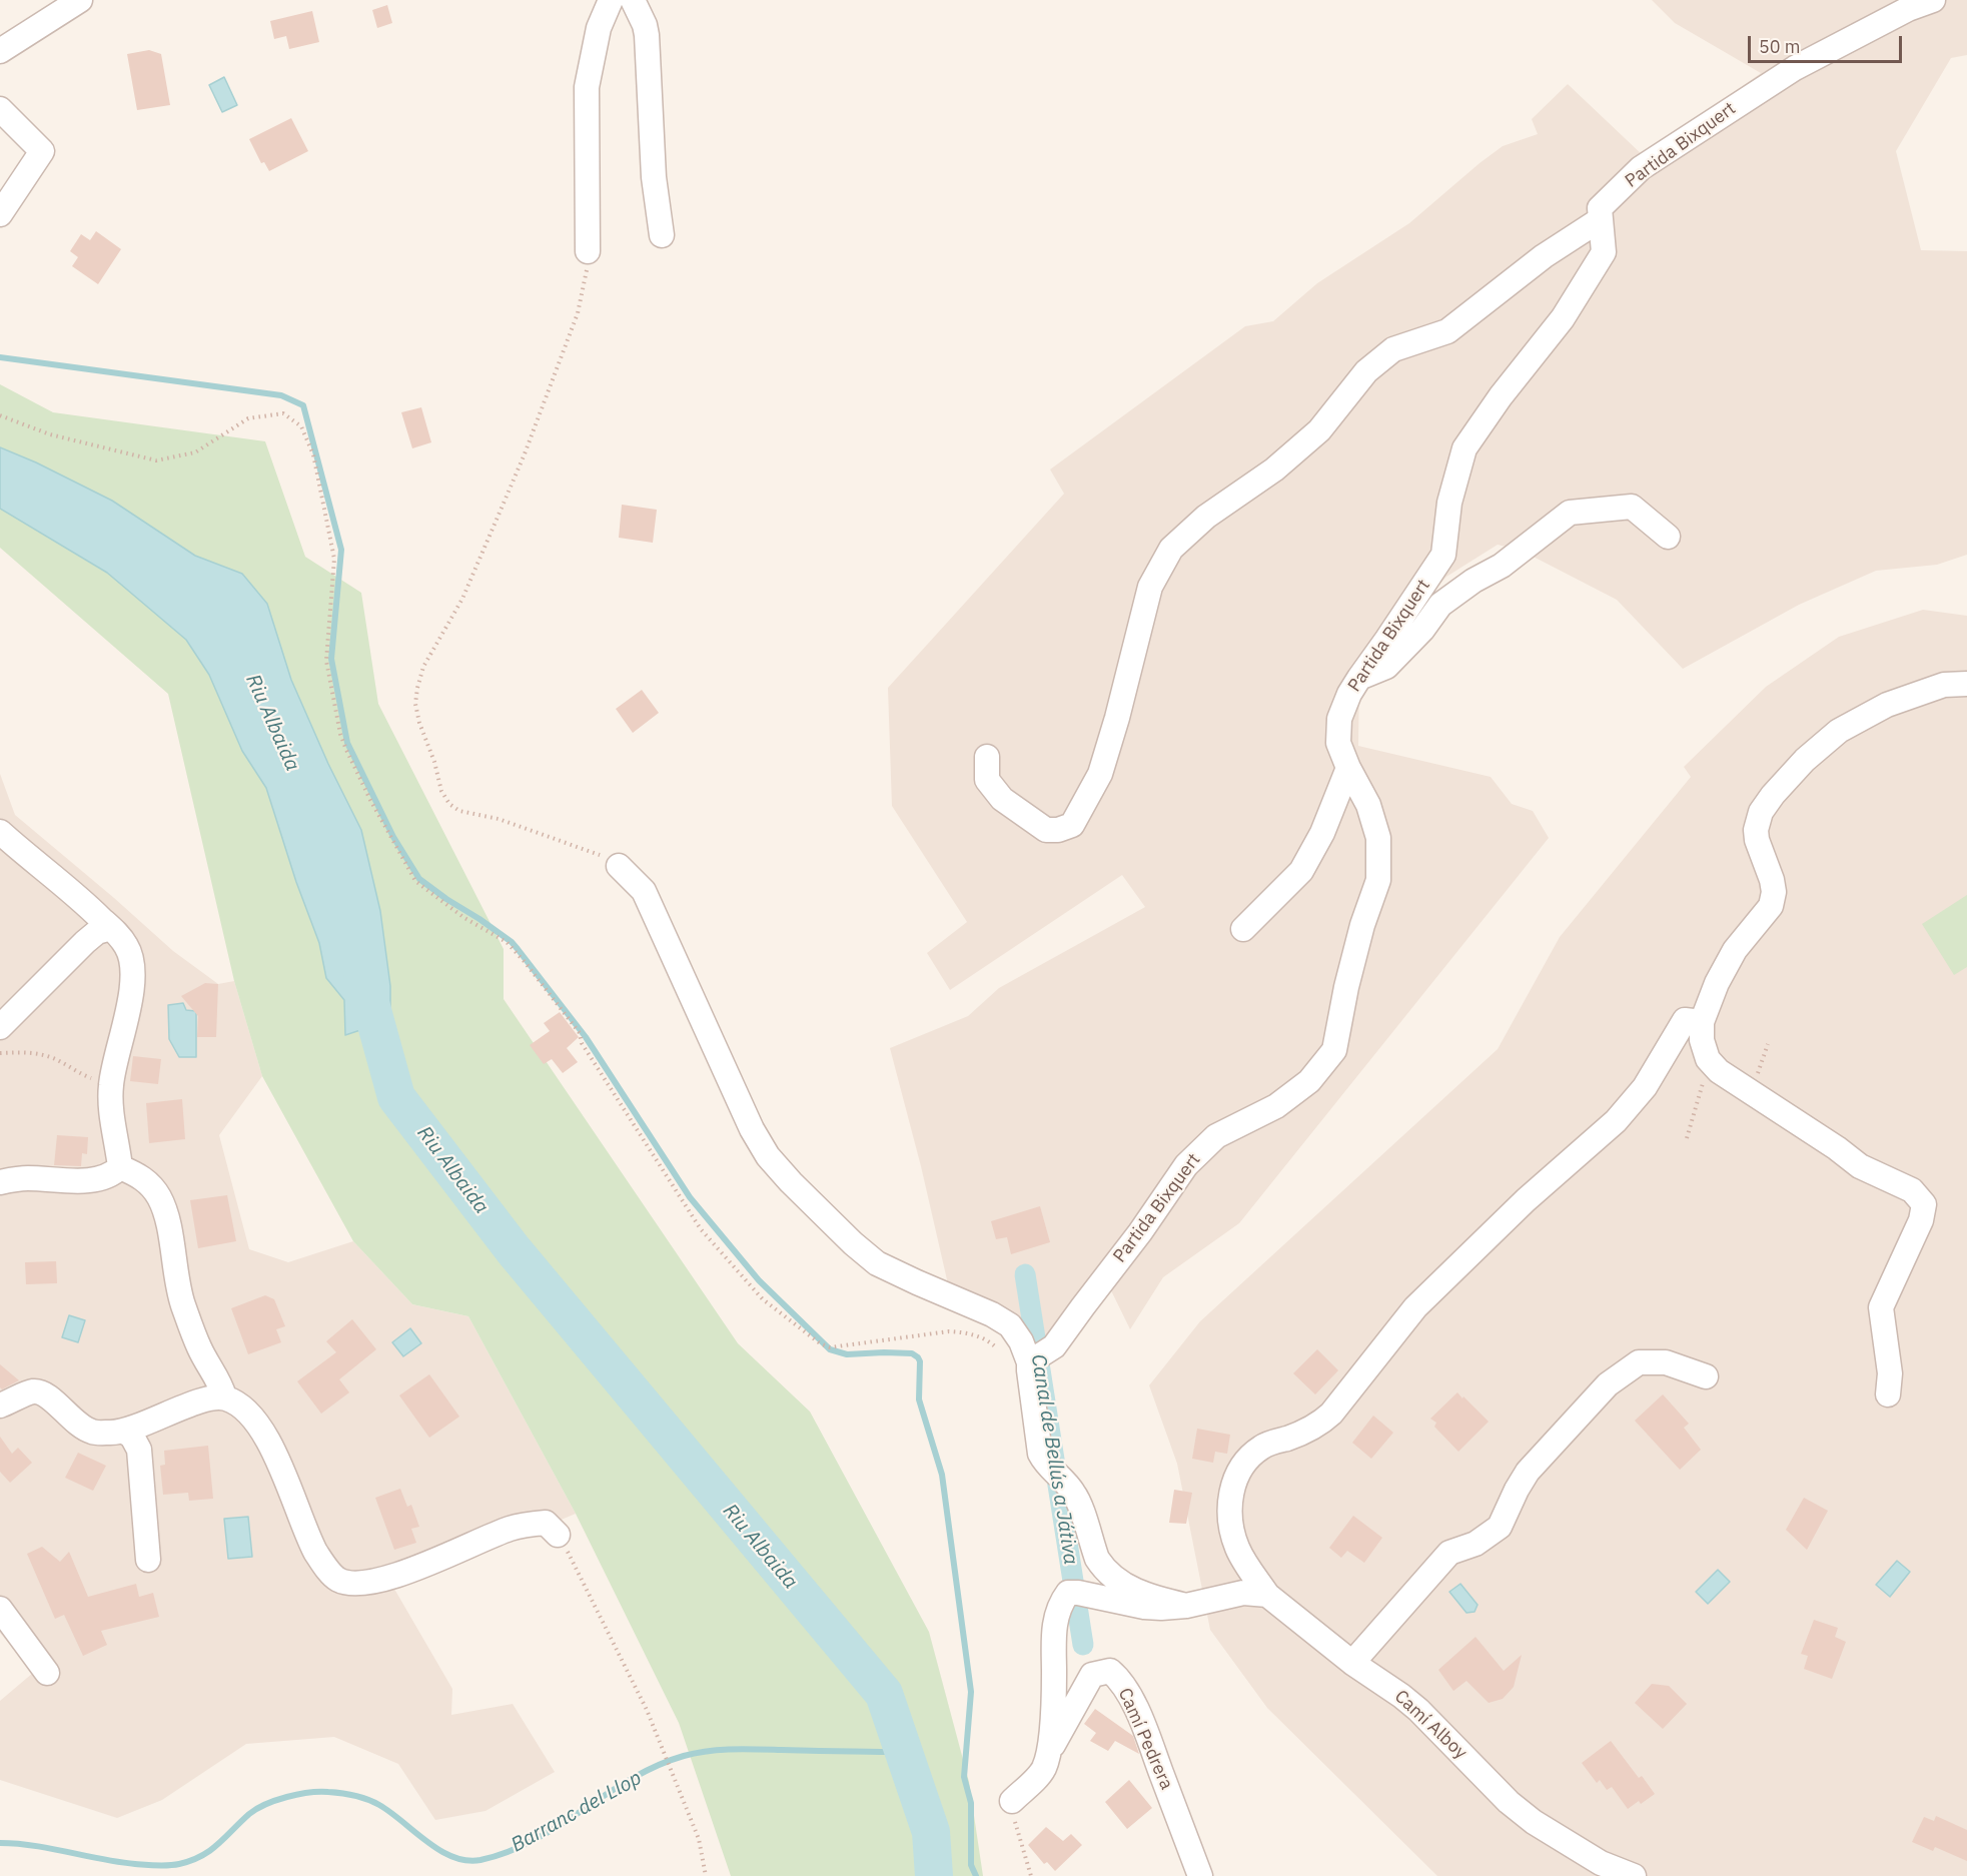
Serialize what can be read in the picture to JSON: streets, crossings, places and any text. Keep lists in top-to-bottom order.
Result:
{
  "streets": {
    "street": ["Partida Bixquert", "Camí Alboy", "Camí Pedrera"]
  },
  "water": ["Riu Albaida", "Canal de Bellús a Játiva", "Barranc del Llop"],
  "scale_bar": "50 m"
}
